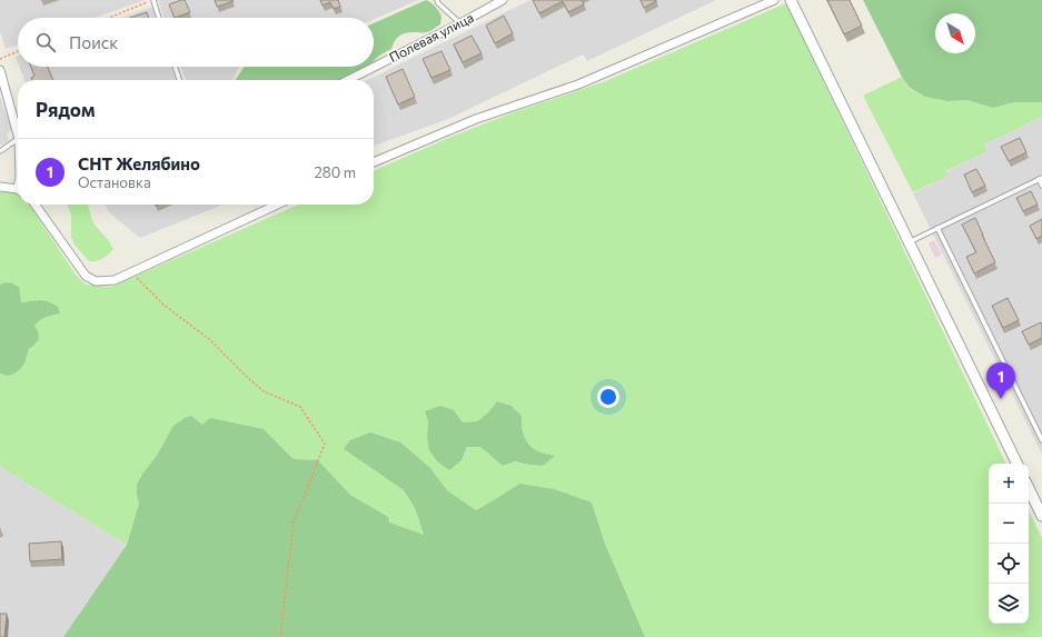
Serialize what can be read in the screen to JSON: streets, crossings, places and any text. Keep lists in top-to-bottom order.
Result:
{
  "streets": {
    "street": ["Полевая улица"]
  },
  "north": "bottom right",
  "page": {
    "search": "Поиск",
    "heading": "Рядом",
    "list": [
      {
        "mark": "1",
        "name": "СНТ Желябино",
        "note": "Остановка",
        "value": "280 m"
      }
    ],
    "pins": "1",
    "map_buttons": ["+", "−"]
  }
}
